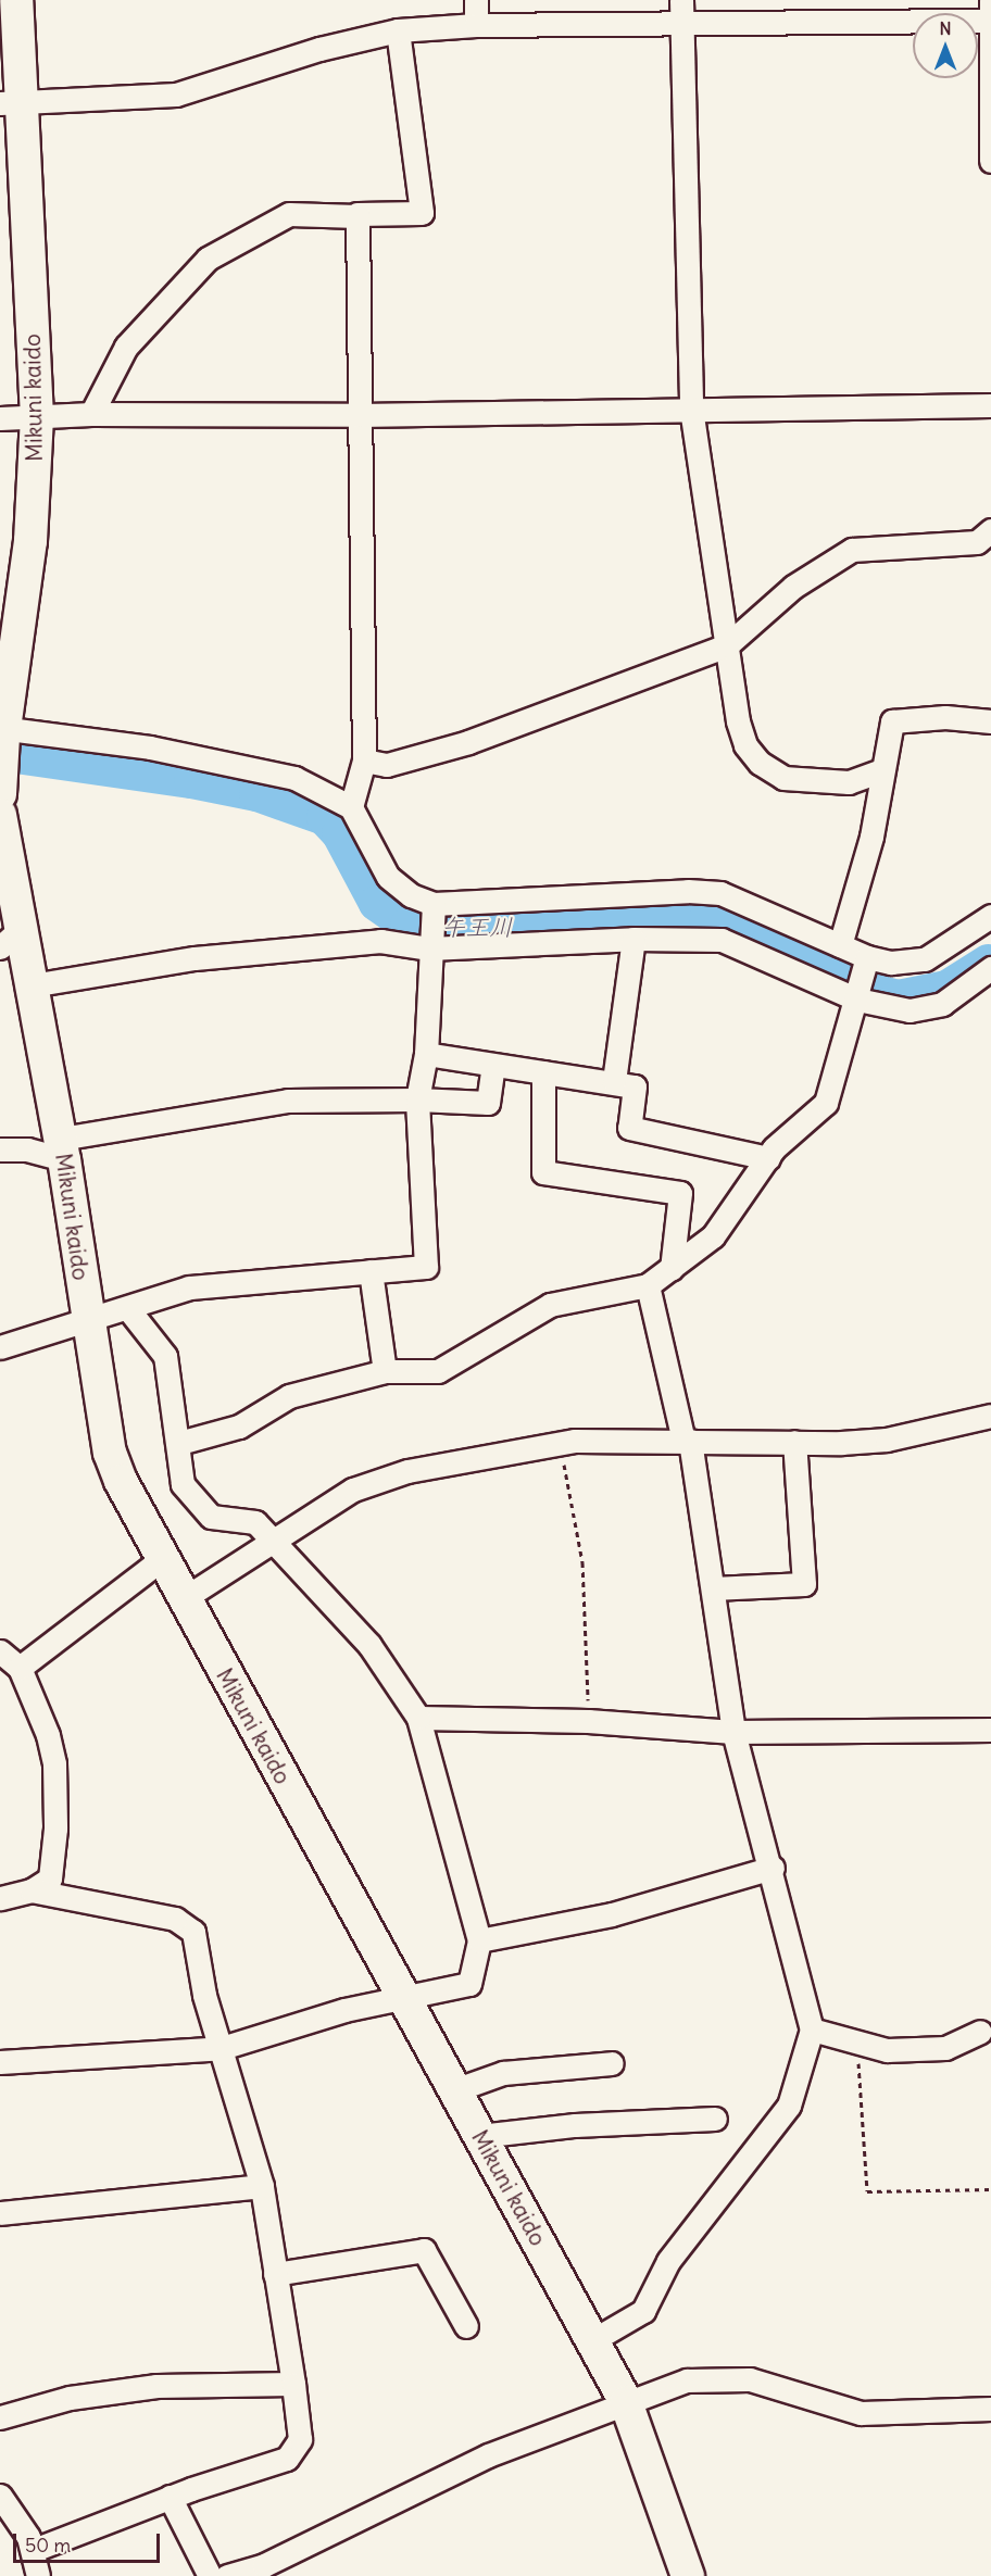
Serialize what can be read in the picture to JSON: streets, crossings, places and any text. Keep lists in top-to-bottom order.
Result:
{
  "streets": {
    "street": ["Mikuni kaido"]
  },
  "water": ["午王川"],
  "scale_bar": "50 m",
  "north": "top"
}
